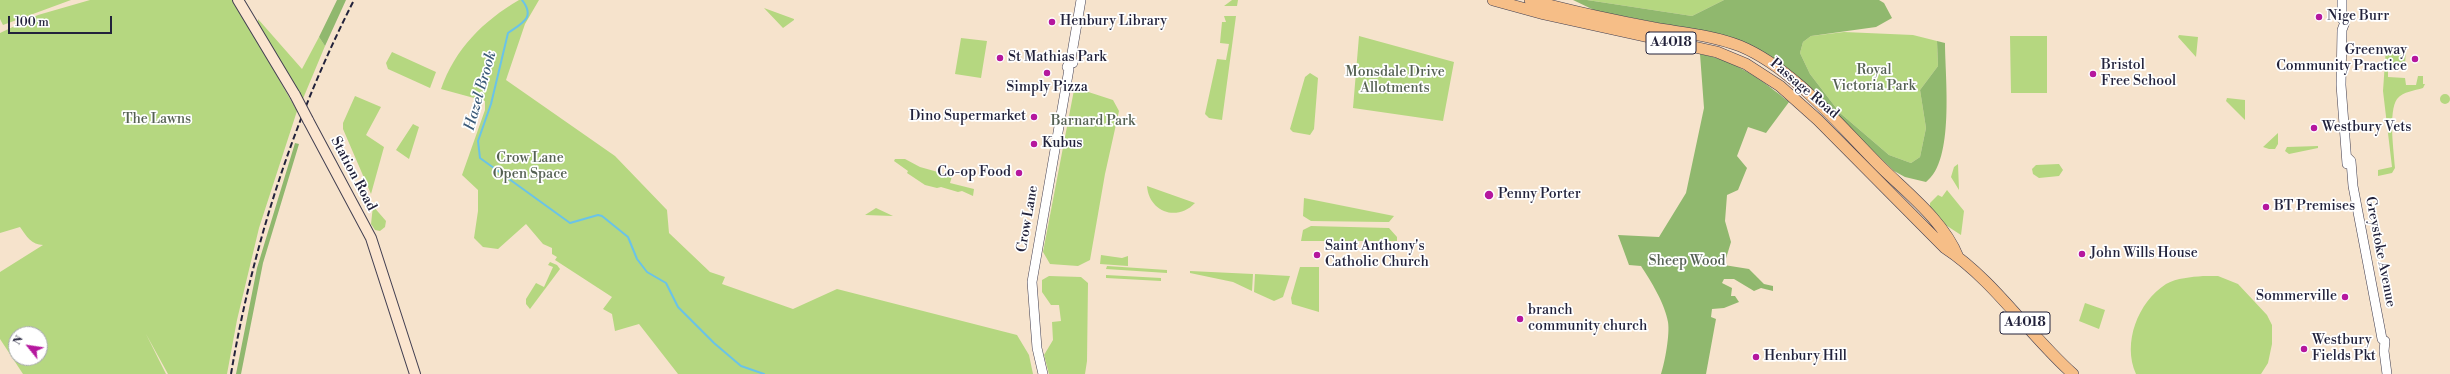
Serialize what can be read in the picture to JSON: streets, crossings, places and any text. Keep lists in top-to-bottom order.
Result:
{
  "streets": {
    "main road": ["A4018", "Passage Road", "Station Road"],
    "street": ["Crow Lane", "Greystoke Avenue"]
  },
  "water": ["Hazel Brook"],
  "parks": [
    "Royal Victoria Park",
    "Monsdale Drive Allotments",
    "The Lawns",
    "Barnard Park",
    "Crow Lane Open Space",
    "Sheep Wood"
  ],
  "places": [
    "Nige Burr",
    "Henbury Library",
    "St Mathias Park",
    "Greenway Community Practice",
    "Simply Pizza",
    "Bristol Free School",
    "Dino Supermarket",
    "Westbury Vets",
    "Kubus",
    "Co-op Food",
    "Penny Porter",
    "BT Premises",
    "John Wills House",
    "Saint Anthony's Catholic Church",
    "Sommerville",
    "branch community church",
    "Westbury Fields Pkt",
    "Henbury Hill"
  ],
  "scale_bar": "100 m",
  "north": "top left"
}
